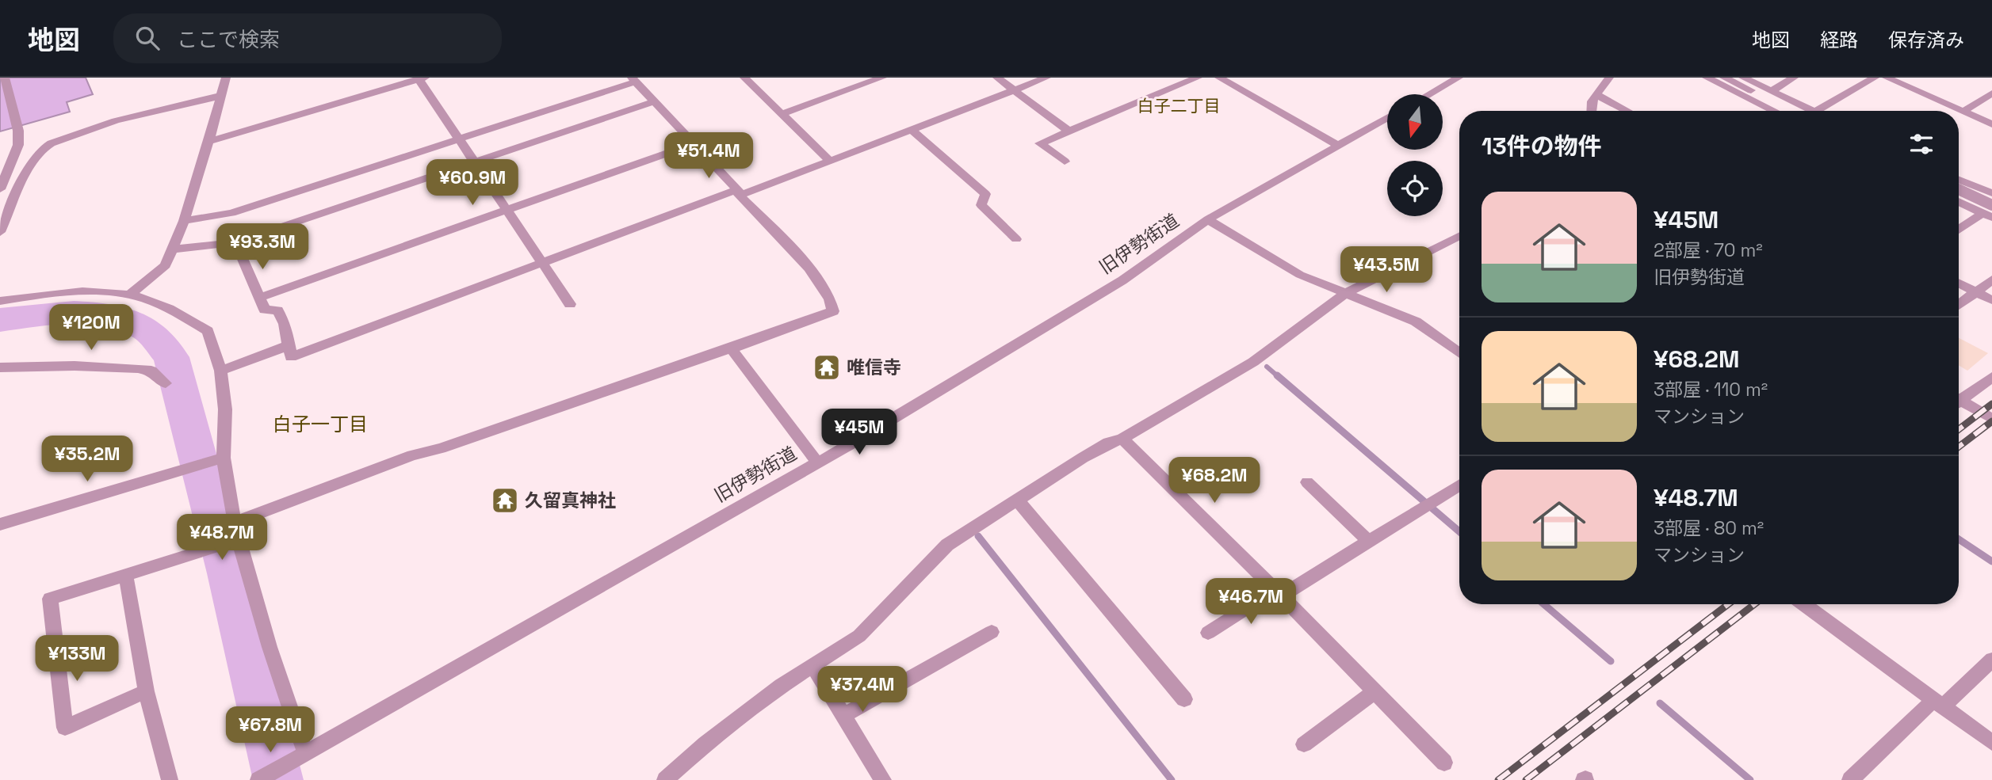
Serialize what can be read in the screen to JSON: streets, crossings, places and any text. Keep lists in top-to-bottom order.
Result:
{
  "streets": {
    "street": ["旧伊勢街道"]
  },
  "districts": ["白子二丁目", "白子一丁目"],
  "places": {
    "temple": ["唯信寺", "久留真神社"]
  },
  "north": "bottom",
  "page": {
    "header": "地図",
    "search": "ここで検索",
    "nav": ["地図", "経路", "保存済み"],
    "heading": "13件の物件",
    "price": [
      "¥51.4M",
      "¥60.9M",
      "¥93.3M",
      "¥43.5M",
      "¥120M",
      "¥45M",
      "¥35.2M",
      "¥68.2M",
      "¥48.7M",
      "¥46.7M",
      "¥133M",
      "¥37.4M",
      "¥67.8M"
    ],
    "list": [
      {
        "name": "¥45M",
        "note": "2部屋 · 70 m² · 旧伊勢街道"
      },
      {
        "name": "¥68.2M",
        "note": "3部屋 · 110 m² · マンション"
      },
      {
        "name": "¥48.7M",
        "note": "3部屋 · 80 m² · マンション"
      }
    ]
  }
}
